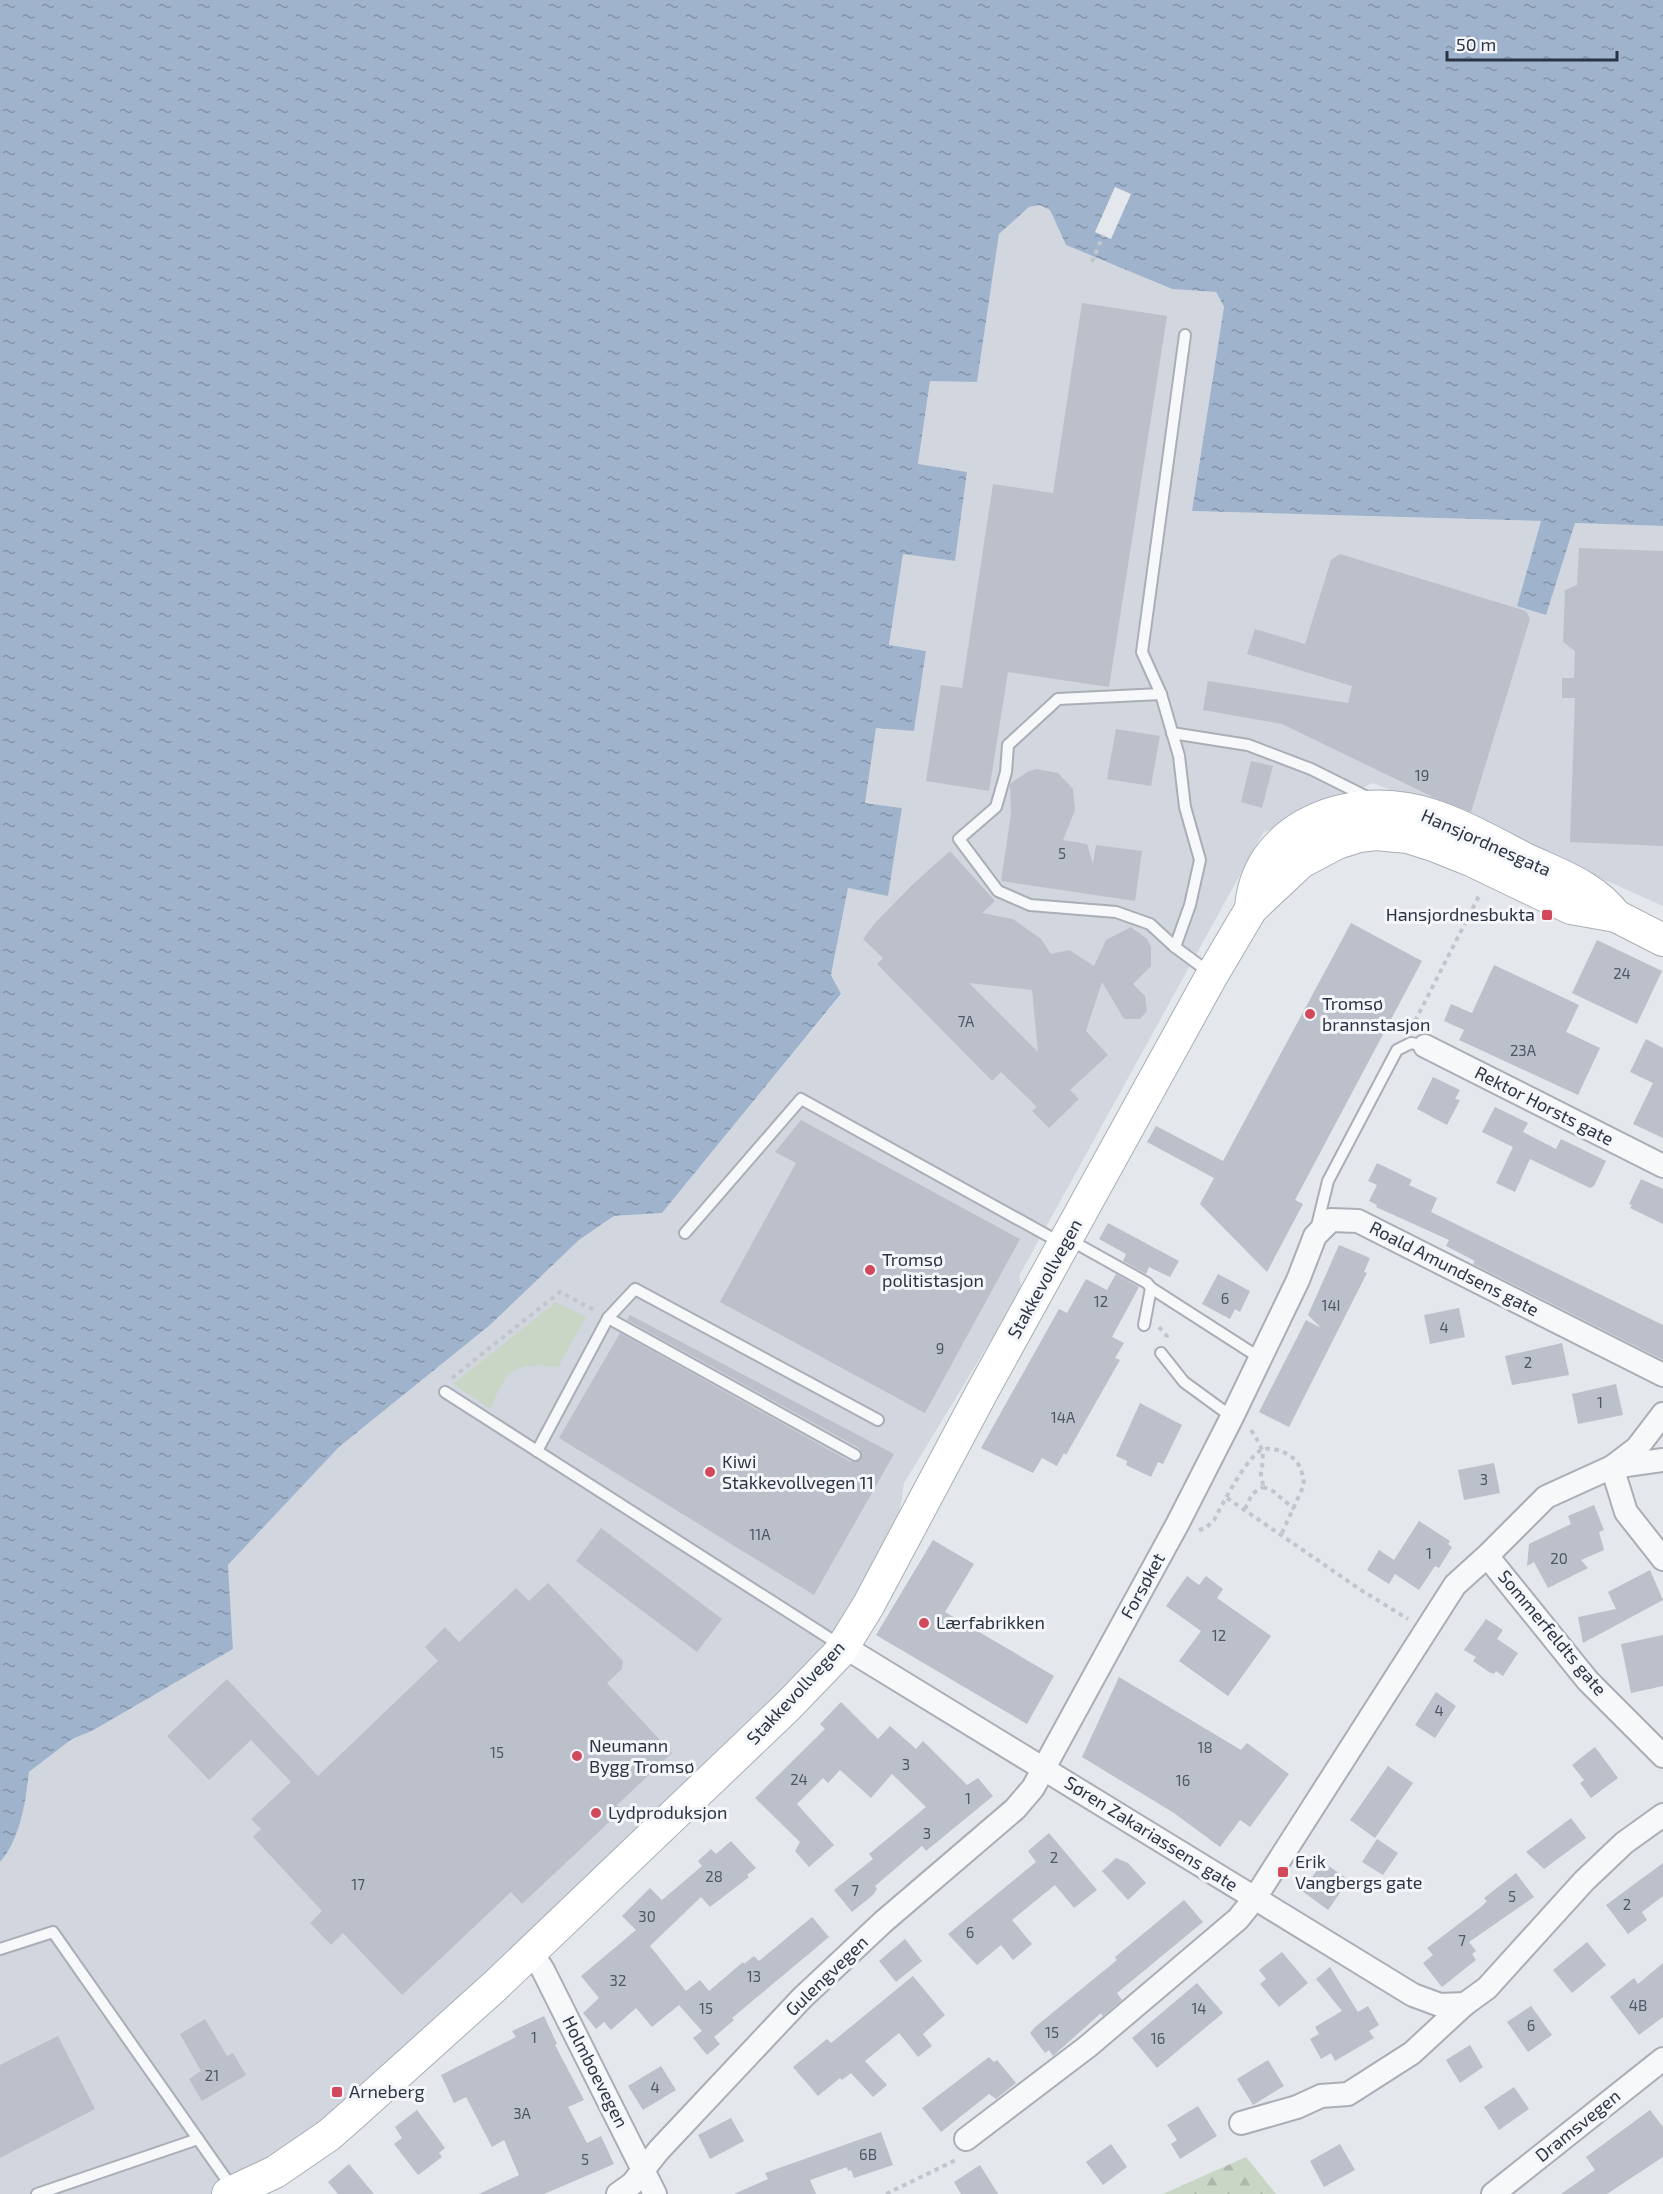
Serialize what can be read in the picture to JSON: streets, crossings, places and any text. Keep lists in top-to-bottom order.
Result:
{
  "streets": {
    "street": [
      "Hansjordnesgata",
      "Rektor Horsts gate",
      "Roald Amundsens gate",
      "Stakkevollvegen",
      "Forsøket",
      "Sommerfeldts gate",
      "Søren Zakariassens gate",
      "Gulengvegen",
      "Holmboevegen",
      "Dramsvegen"
    ]
  },
  "crossings": [
    ["Hansjordnesgata", "Stakkevollvegen"],
    ["Stakkevollvegen", "Søren Zakariassens gate"],
    ["Stakkevollvegen", "Holmboevegen"],
    ["Forsøket", "Søren Zakariassens gate"],
    ["Forsøket", "Gulengvegen"],
    ["Søren Zakariassens gate", "Gulengvegen"],
    ["Gulengvegen", "Holmboevegen"]
  ],
  "places": {
    "transit": ["Hansjordnesbukta", "Erik Vangbergs gate", "Arneberg"],
    "other": [
      "Tromsø brannstasjon",
      "Tromsø politistasjon",
      "Kiwi Stakkevollvegen 11",
      "Lærfabrikken",
      "Neumann Bygg Tromsø",
      "Lydproduksjon"
    ]
  },
  "house_numbers": [
    "19",
    "5",
    "24",
    "7A",
    "23A",
    "6",
    "12",
    "14I",
    "4",
    "9",
    "2",
    "1",
    "14A",
    "3",
    "11A",
    "1",
    "20",
    "12",
    "4",
    "18",
    "15",
    "3",
    "24",
    "16",
    "1",
    "3",
    "2",
    "28",
    "17",
    "7",
    "5",
    "2",
    "30",
    "6",
    "7",
    "13",
    "32",
    "4B",
    "15",
    "14",
    "6",
    "15",
    "1",
    "16",
    "21",
    "4",
    "3A",
    "6B",
    "5"
  ],
  "scale_bar": "50 m"
}
